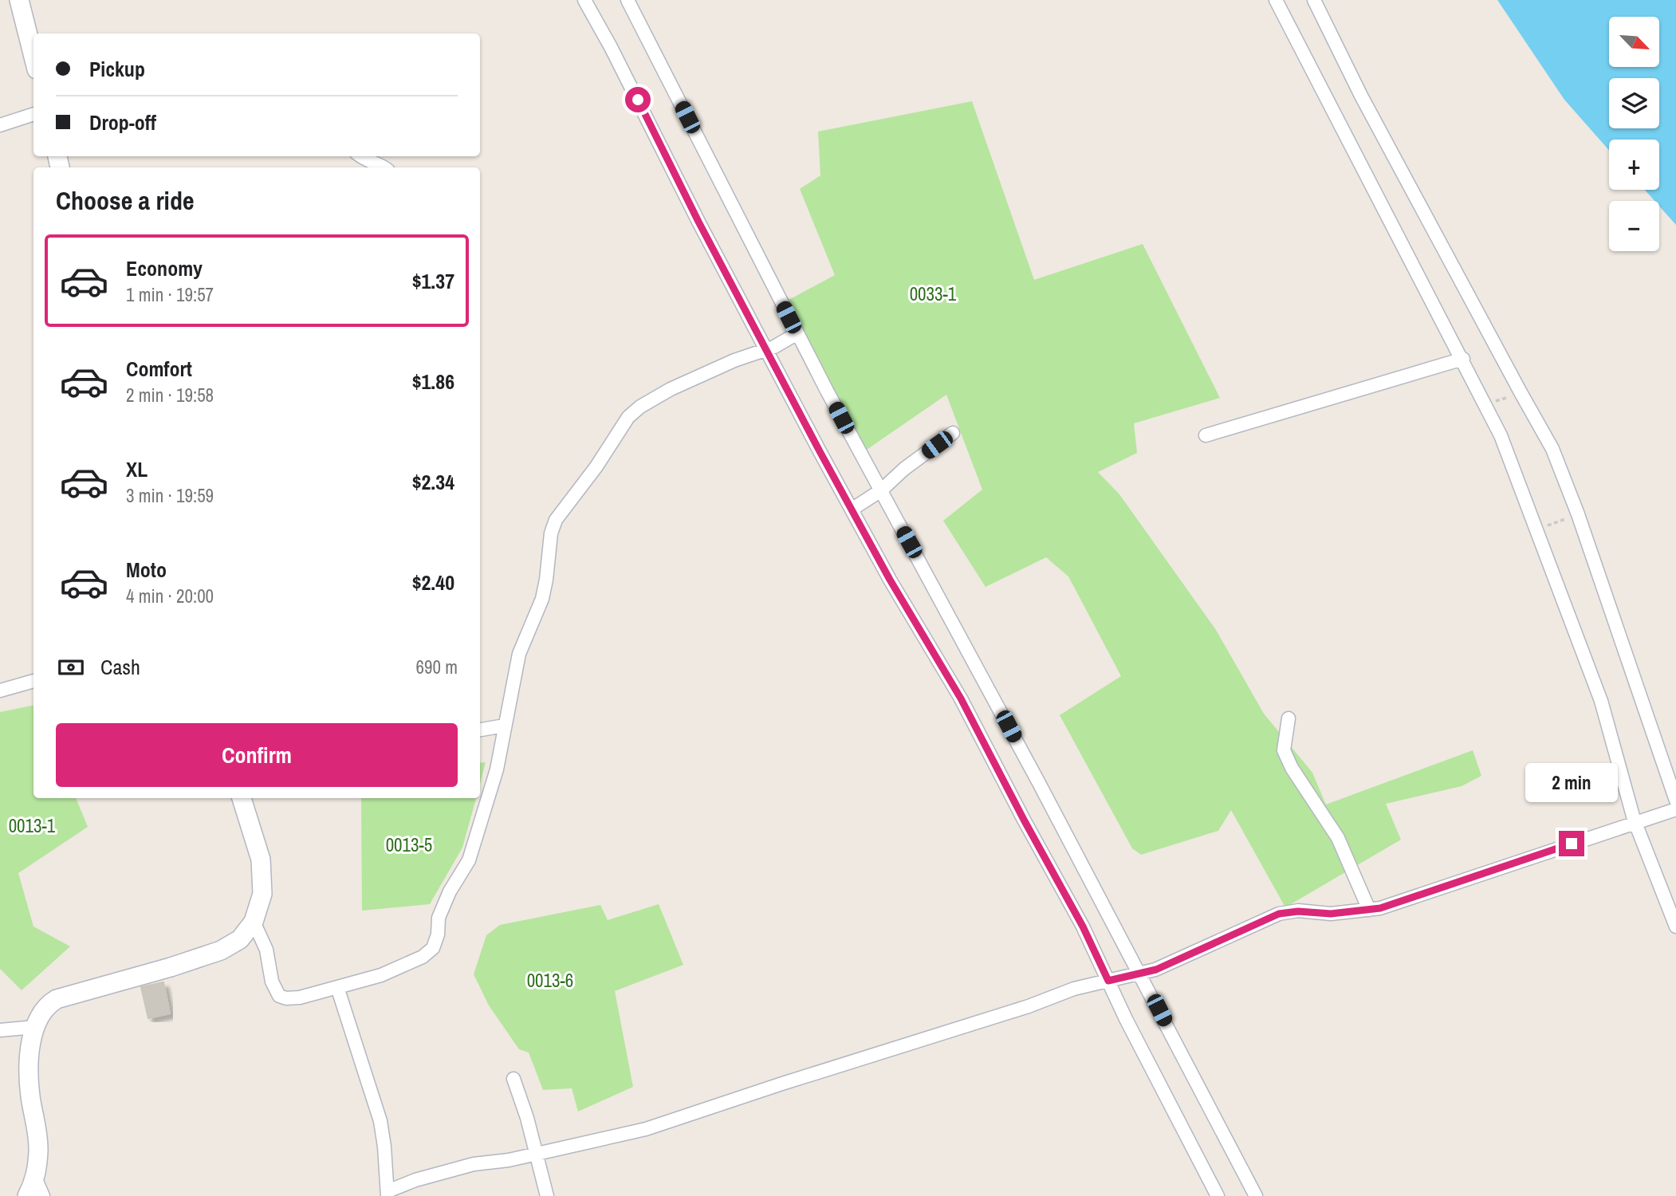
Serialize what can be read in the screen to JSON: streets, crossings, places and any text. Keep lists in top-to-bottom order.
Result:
{
  "parks": [
    "0033-1",
    "0013-1",
    "0013-5",
    "0013-6"
  ],
  "north": "bottom right",
  "page": {
    "map_buttons": ["+", "−"],
    "banner": ["Pickup", "Drop-off"],
    "heading": "Choose a ride",
    "list": [
      {
        "name": "Economy",
        "note": "1 min · 19:57",
        "value": "$1.37"
      },
      {
        "name": "Comfort",
        "note": "2 min · 19:58",
        "value": "$1.86"
      },
      {
        "name": "XL",
        "note": "3 min · 19:59",
        "value": "$2.34"
      },
      {
        "name": "Moto",
        "note": "4 min · 20:00",
        "value": "$2.40"
      }
    ],
    "pay": ["Cash", "690 m"],
    "buttons": "Confirm",
    "bubble": "2 min"
  }
}
